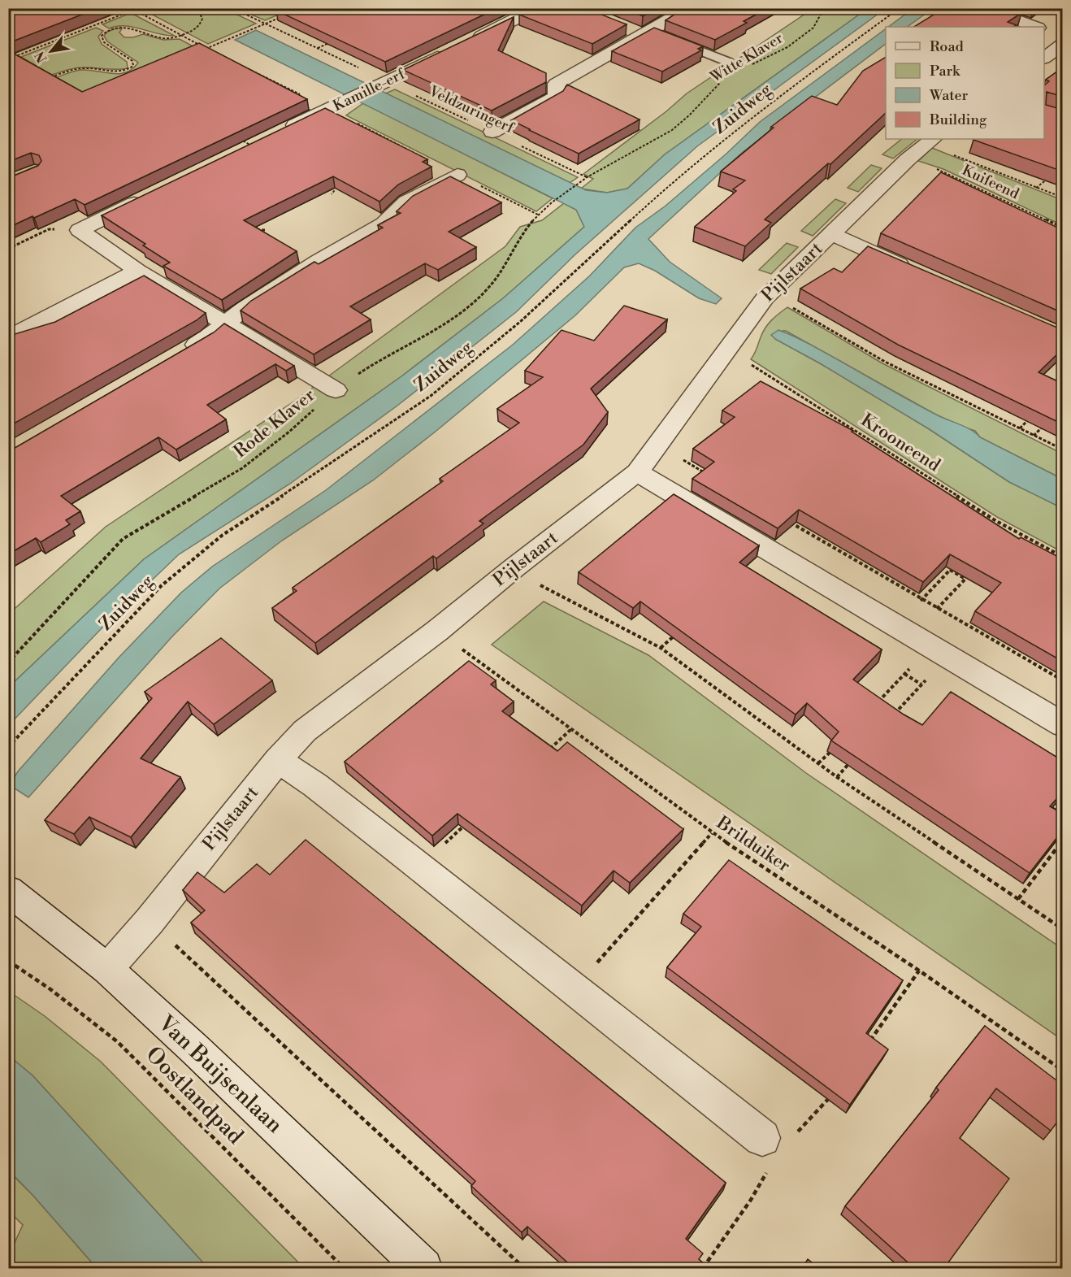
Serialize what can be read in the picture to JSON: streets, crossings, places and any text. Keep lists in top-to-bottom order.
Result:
{
  "streets": {
    "street": ["Kamille-erf", "Pijlstaart", "Van Buijsenlaan"],
    "path": [
      "Witte Klaver",
      "Zuidweg",
      "Veldzuringerf",
      "Kuifeend",
      "Rode Klaver",
      "Krooneend",
      "Brilduiker",
      "Oostlandpad"
    ]
  },
  "crossings": [
    ["Witte Klaver", "Veldzuringerf"],
    ["Witte Klaver", "Rode Klaver"],
    ["Kamille-erf", "Veldzuringerf"],
    ["Kuifeend", "Pijlstaart"],
    ["Pijlstaart", "Krooneend"],
    ["Pijlstaart", "Brilduiker"],
    ["Pijlstaart", "Van Buijsenlaan"]
  ],
  "legend": [
    "Road",
    "Park",
    "Water",
    "Building"
  ],
  "north": "bottom left"
}
